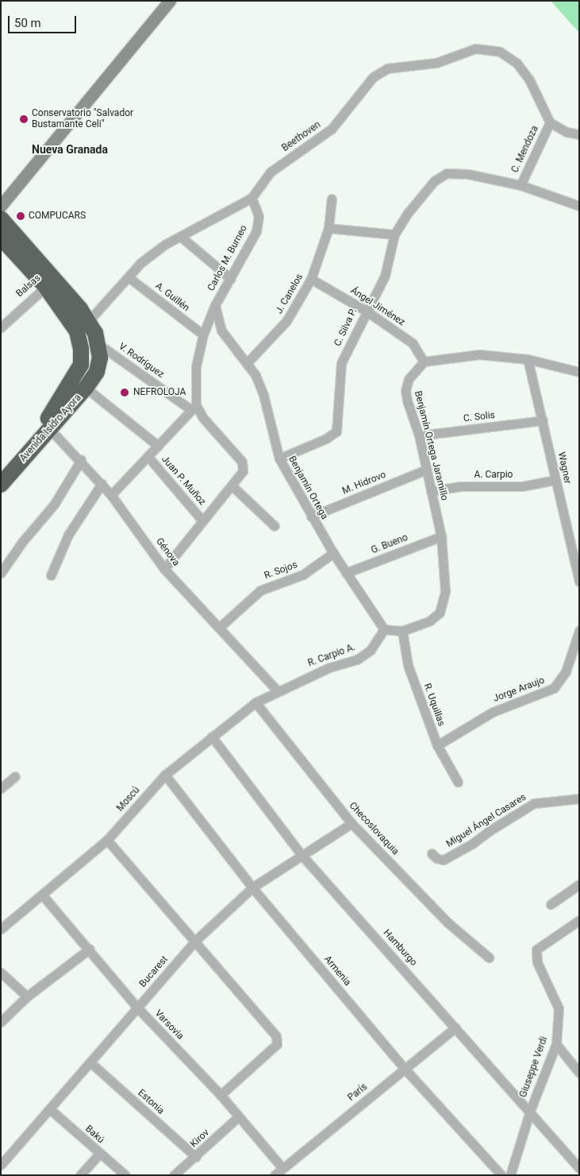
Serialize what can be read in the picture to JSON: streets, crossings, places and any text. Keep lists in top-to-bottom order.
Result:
{
  "streets": {
    "highway": ["Avenida Isidro Ayora"],
    "street": [
      "Beethoven",
      "C. Mendoza",
      "Carlos M. Burneo",
      "Balsas",
      "J. Canelos",
      "A. Guillén",
      "Ángel Jiménez",
      "C. Silva P.",
      "V. Rodríguez",
      "C. Solis",
      "Benjamín Ortega Jaramillo",
      "Wagner",
      "A. Carpio",
      "Juan P. Muñoz",
      "M. Hidrovo",
      "Benjamín Ortega",
      "G. Bueno",
      "Génova",
      "R. Sojos",
      "R. Carpio A.",
      "Jorge Araujo",
      "R. Uquillas",
      "Moscú",
      "Miguel Ángel Casares",
      "Checoslovaquia",
      "Hamburgo",
      "Armenia",
      "Bucarest",
      "Varsovia",
      "Giuseppe Verdi",
      "París",
      "Estonia",
      "Bakú",
      "Kirov"
    ]
  },
  "crossings": [
    ["Beethoven", "C. Mendoza"],
    ["Beethoven", "Carlos M. Burneo"],
    ["Beethoven", "A. Guillén"],
    ["Beethoven", "Avenida Isidro Ayora"],
    ["C. Mendoza", "C. Silva P."],
    ["Carlos M. Burneo", "A. Guillén"],
    ["Carlos M. Burneo", "V. Rodríguez"],
    ["Carlos M. Burneo", "Benjamín Ortega"],
    ["Balsas", "Avenida Isidro Ayora"],
    ["J. Canelos", "Ángel Jiménez"],
    ["J. Canelos", "Benjamín Ortega"],
    ["Ángel Jiménez", "C. Silva P."],
    ["Ángel Jiménez", "Benjamín Ortega Jaramillo"],
    ["C. Silva P.", "Benjamín Ortega"],
    ["V. Rodríguez", "Avenida Isidro Ayora"],
    ["C. Solis", "Benjamín Ortega Jaramillo"],
    ["C. Solis", "Wagner"],
    ["Avenida Isidro Ayora", "Génova"],
    ["Benjamín Ortega Jaramillo", "A. Carpio"],
    ["Benjamín Ortega Jaramillo", "M. Hidrovo"],
    ["Benjamín Ortega Jaramillo", "Benjamín Ortega"],
    ["Benjamín Ortega Jaramillo", "G. Bueno"],
    ["Benjamín Ortega Jaramillo", "R. Carpio A."],
    ["Benjamín Ortega Jaramillo", "R. Uquillas"],
    ["Wagner", "A. Carpio"],
    ["M. Hidrovo", "Benjamín Ortega"],
    ["Benjamín Ortega", "G. Bueno"],
    ["Benjamín Ortega", "R. Sojos"],
    ["Benjamín Ortega", "R. Carpio A."],
    ["Génova", "R. Sojos"],
    ["Génova", "R. Carpio A."],
    ["Génova", "Moscú"],
    ["R. Carpio A.", "Moscú"],
    ["Jorge Araujo", "R. Uquillas"],
    ["Moscú", "Checoslovaquia"],
    ["Moscú", "Hamburgo"],
    ["Moscú", "Armenia"],
    ["Moscú", "Varsovia"],
    ["Checoslovaquia", "Bucarest"],
    ["Hamburgo", "Bucarest"],
    ["Hamburgo", "Giuseppe Verdi"],
    ["Hamburgo", "París"],
    ["Armenia", "Bucarest"],
    ["Armenia", "París"],
    ["Bucarest", "Varsovia"],
    ["Bucarest", "Estonia"],
    ["Bucarest", "Bakú"],
    ["Varsovia", "París"],
    ["Varsovia", "Kirov"],
    ["Estonia", "Kirov"]
  ],
  "districts": ["Nueva Granada"],
  "places": ["Conservatorio \"Salvador Bustamante Celi\"", "COMPUCARS", "NEFROLOJA"],
  "scale_bar": "50 m"
}
